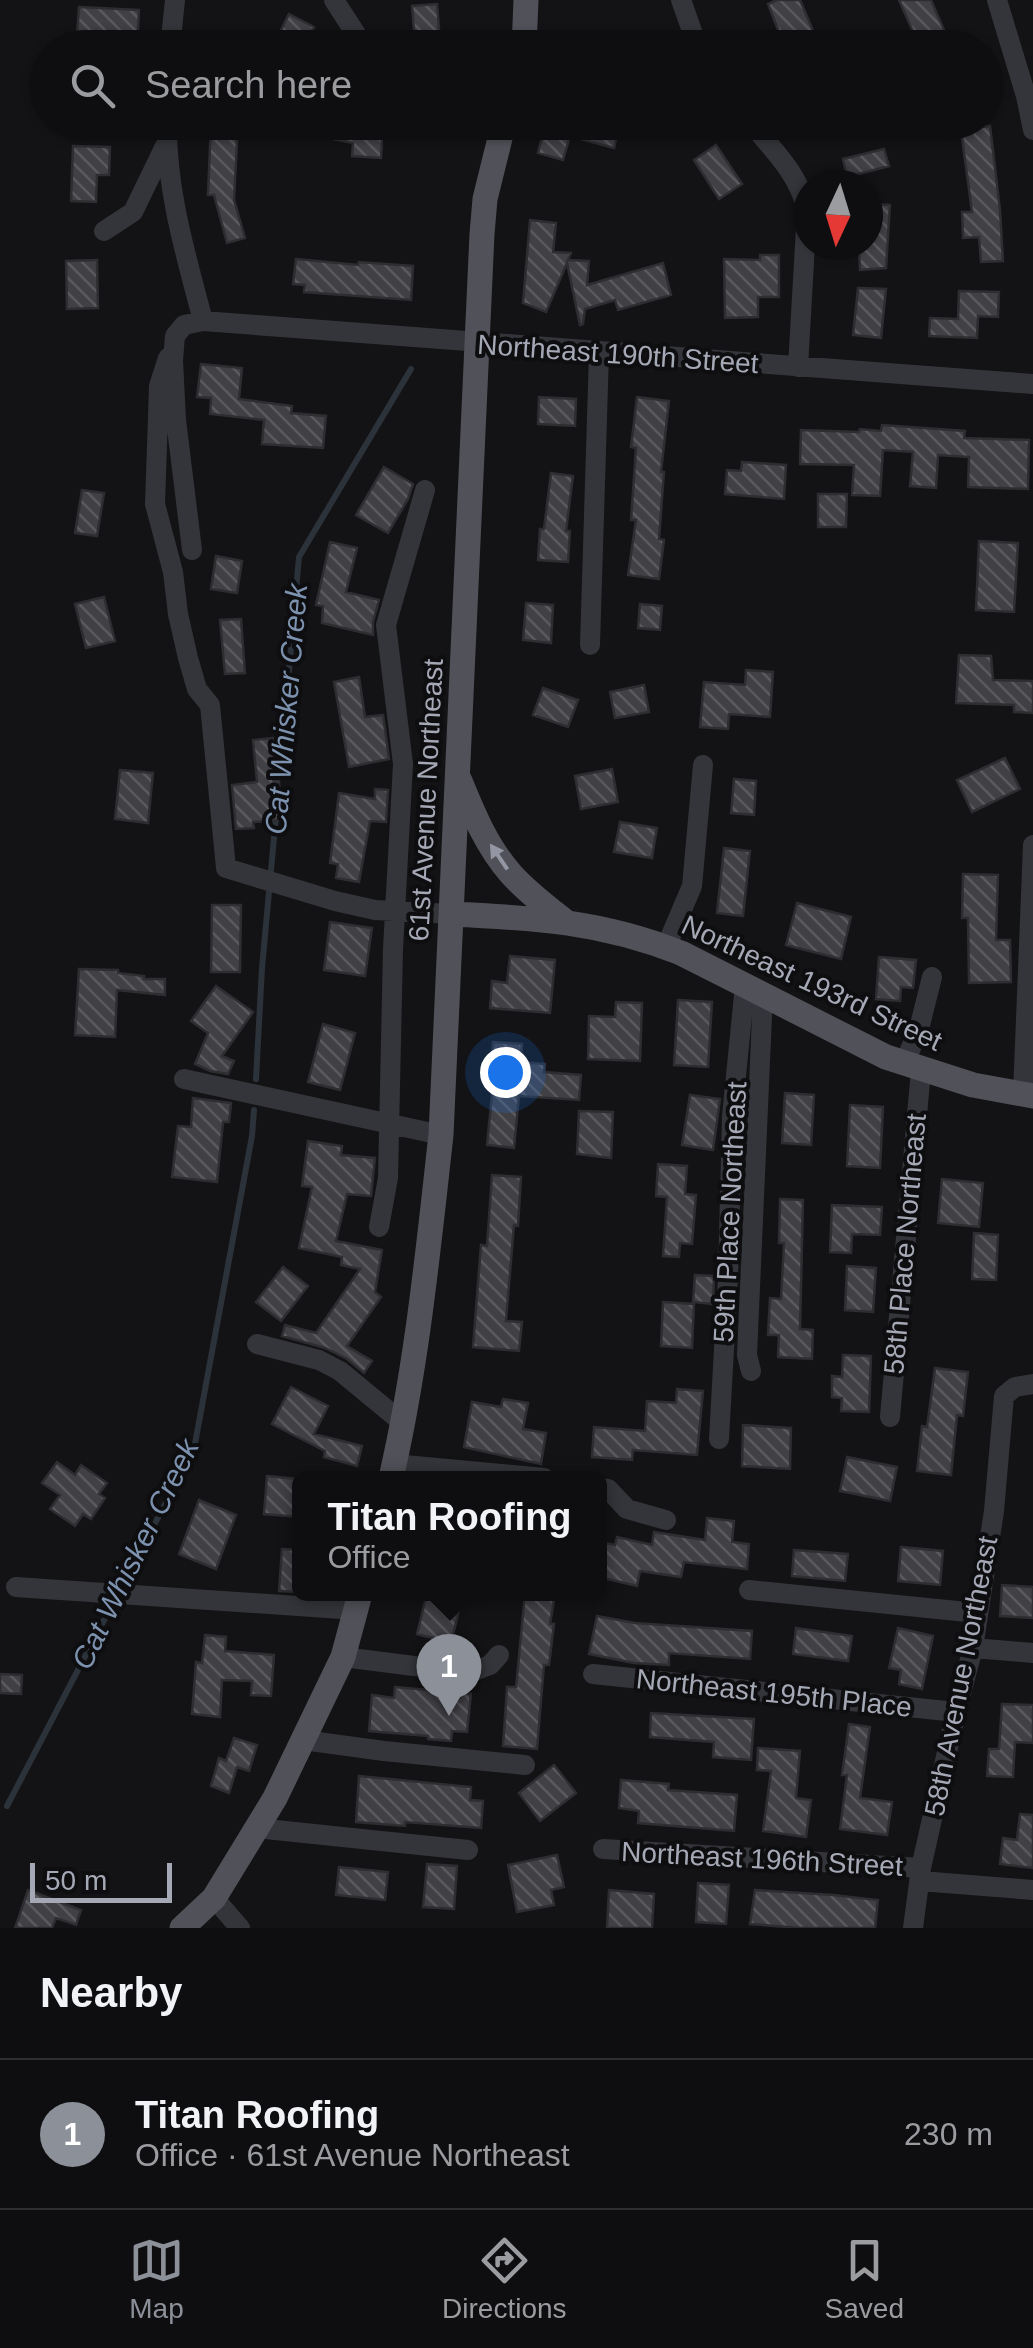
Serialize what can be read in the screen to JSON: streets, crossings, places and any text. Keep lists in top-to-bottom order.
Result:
{
  "streets": {
    "main road": ["61st Avenue Northeast", "Northeast 193rd Street"],
    "street": [
      "Northeast 190th Street",
      "59th Place Northeast",
      "58th Place Northeast",
      "58th Avenue Northeast",
      "Northeast 195th Place",
      "Northeast 196th Street"
    ]
  },
  "crossings": [
    ["Northeast 190th Street", "61st Avenue Northeast"],
    ["61st Avenue Northeast", "Northeast 193rd Street"],
    ["Northeast 193rd Street", "59th Place Northeast"],
    ["Northeast 193rd Street", "58th Place Northeast"],
    ["58th Avenue Northeast", "Northeast 195th Place"],
    ["58th Avenue Northeast", "Northeast 196th Street"]
  ],
  "water": ["Cat Whisker Creek"],
  "scale_bar": "50 m",
  "north": "bottom",
  "page": {
    "search": "Search here",
    "popup": ["Titan Roofing", "Office"],
    "pins": "1",
    "scale": "50 m",
    "heading": "Nearby",
    "list": [
      {
        "mark": "1",
        "name": "Titan Roofing",
        "note": "Office · 61st Avenue Northeast",
        "value": "230 m"
      }
    ],
    "nav": ["Map", "Directions", "Saved"]
  }
}
